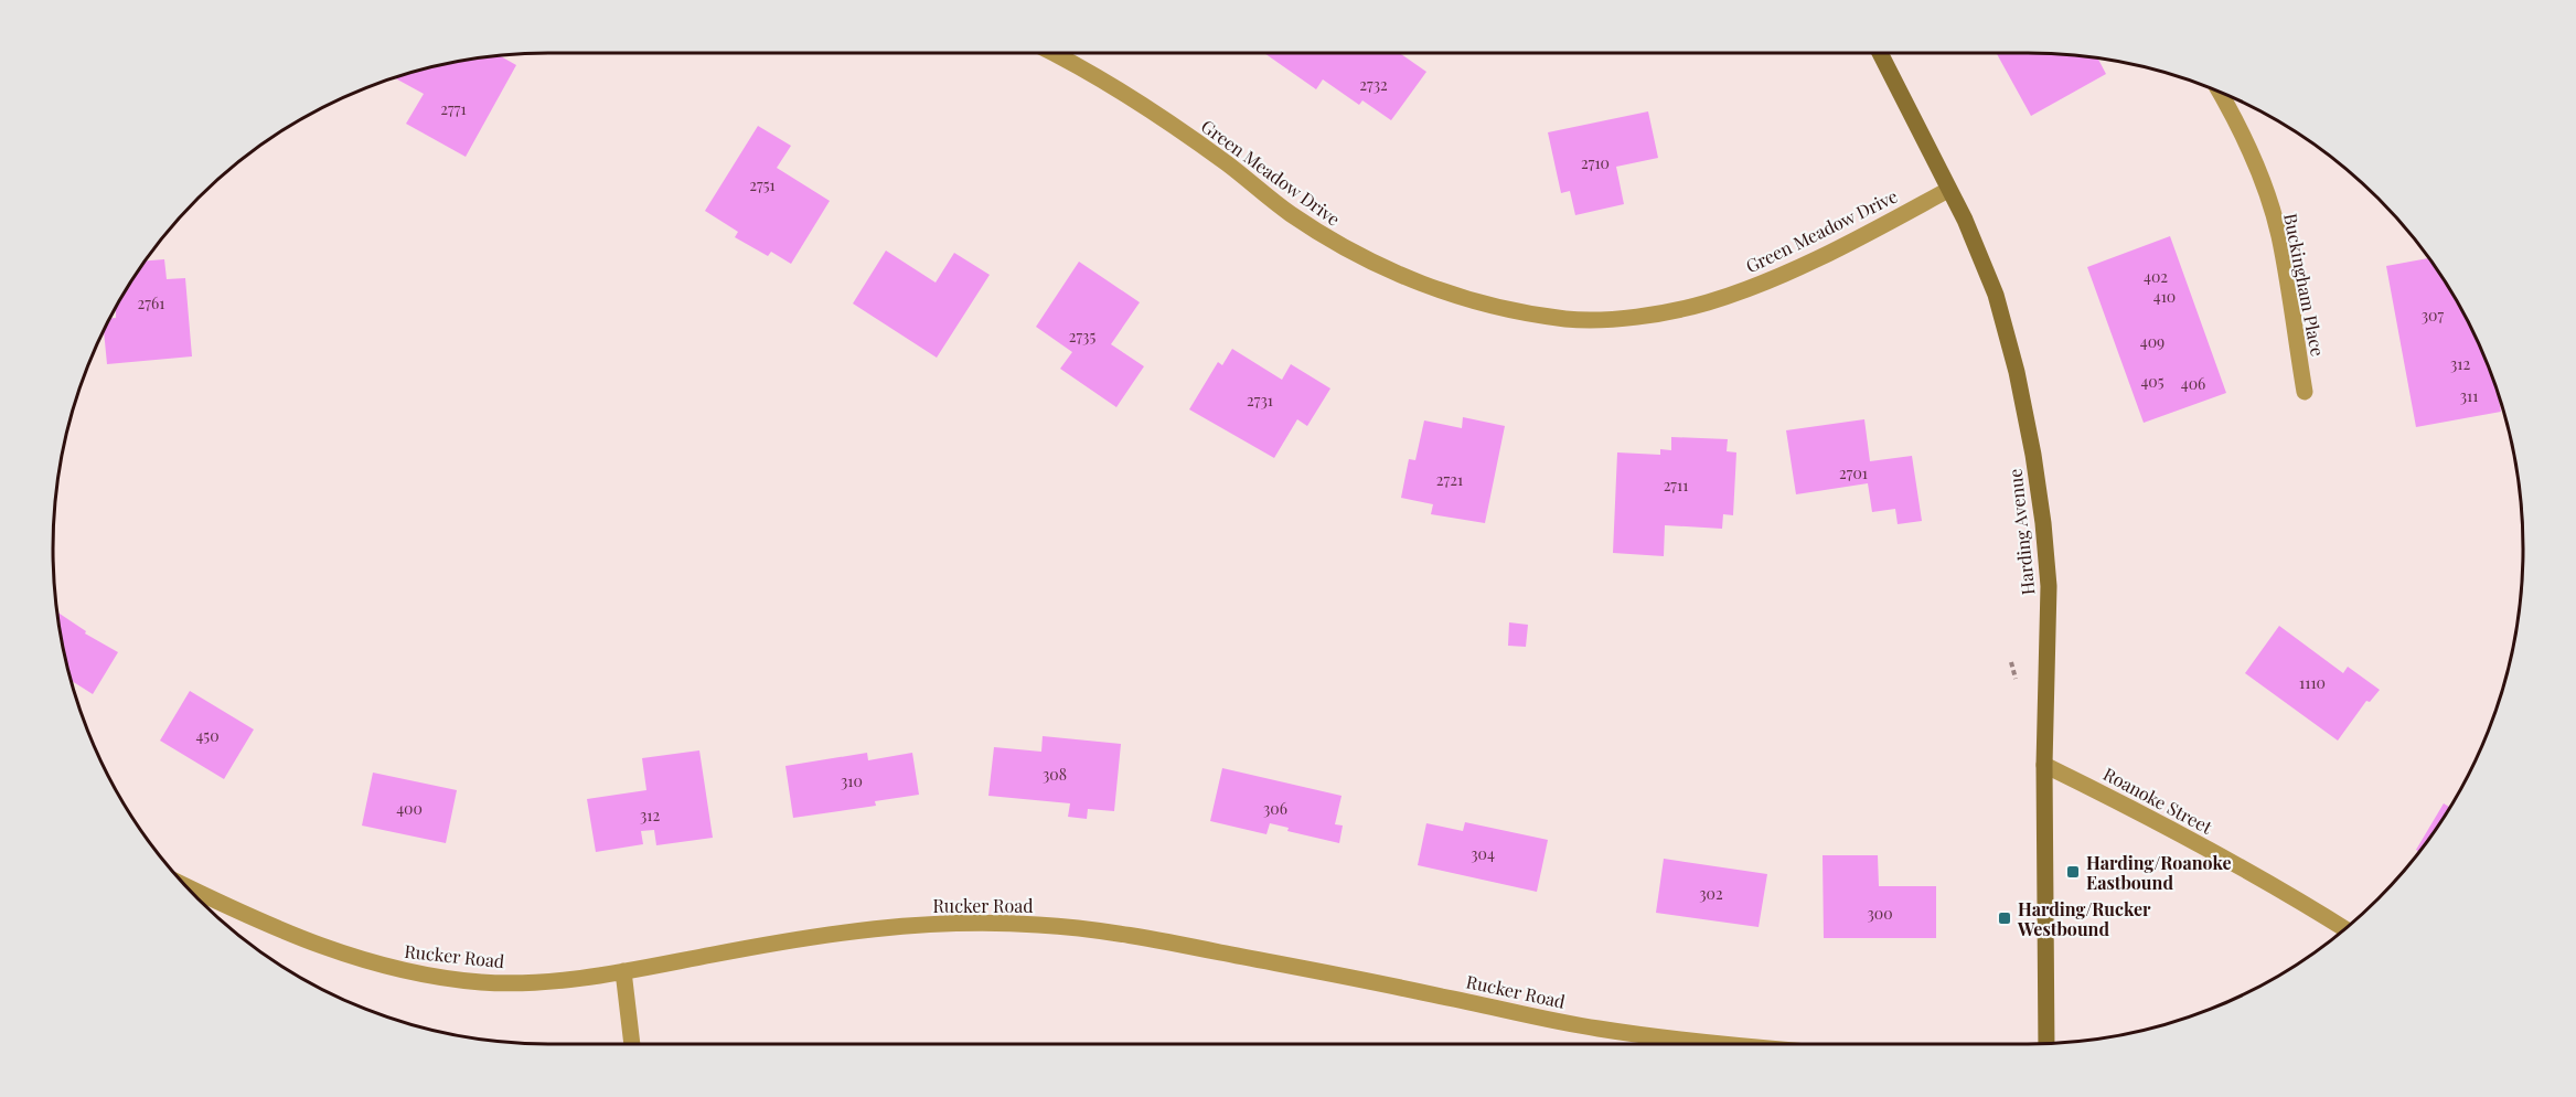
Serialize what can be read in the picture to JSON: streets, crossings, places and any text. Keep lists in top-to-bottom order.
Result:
{
  "streets": {
    "main road": ["Harding Avenue"],
    "street": [
      "Green Meadow Drive",
      "Buckingham Place",
      "Roanoke Street",
      "Rucker Road"
    ]
  },
  "crossings": [
    ["Green Meadow Drive", "Harding Avenue"],
    ["Harding Avenue", "Roanoke Street"]
  ],
  "places": {
    "transit": ["Harding/Roanoke Eastbound", "Harding/Rucker Westbound"]
  },
  "house_numbers": [
    "2732",
    "2771",
    "2710",
    "2751",
    "402",
    "410",
    "2761",
    "307",
    "2735",
    "409",
    "312",
    "405",
    "406",
    "311",
    "2731",
    "2701",
    "2721",
    "2711",
    "1110",
    "450",
    "308",
    "310",
    "400",
    "306",
    "312",
    "304",
    "302",
    "300"
  ]
}
